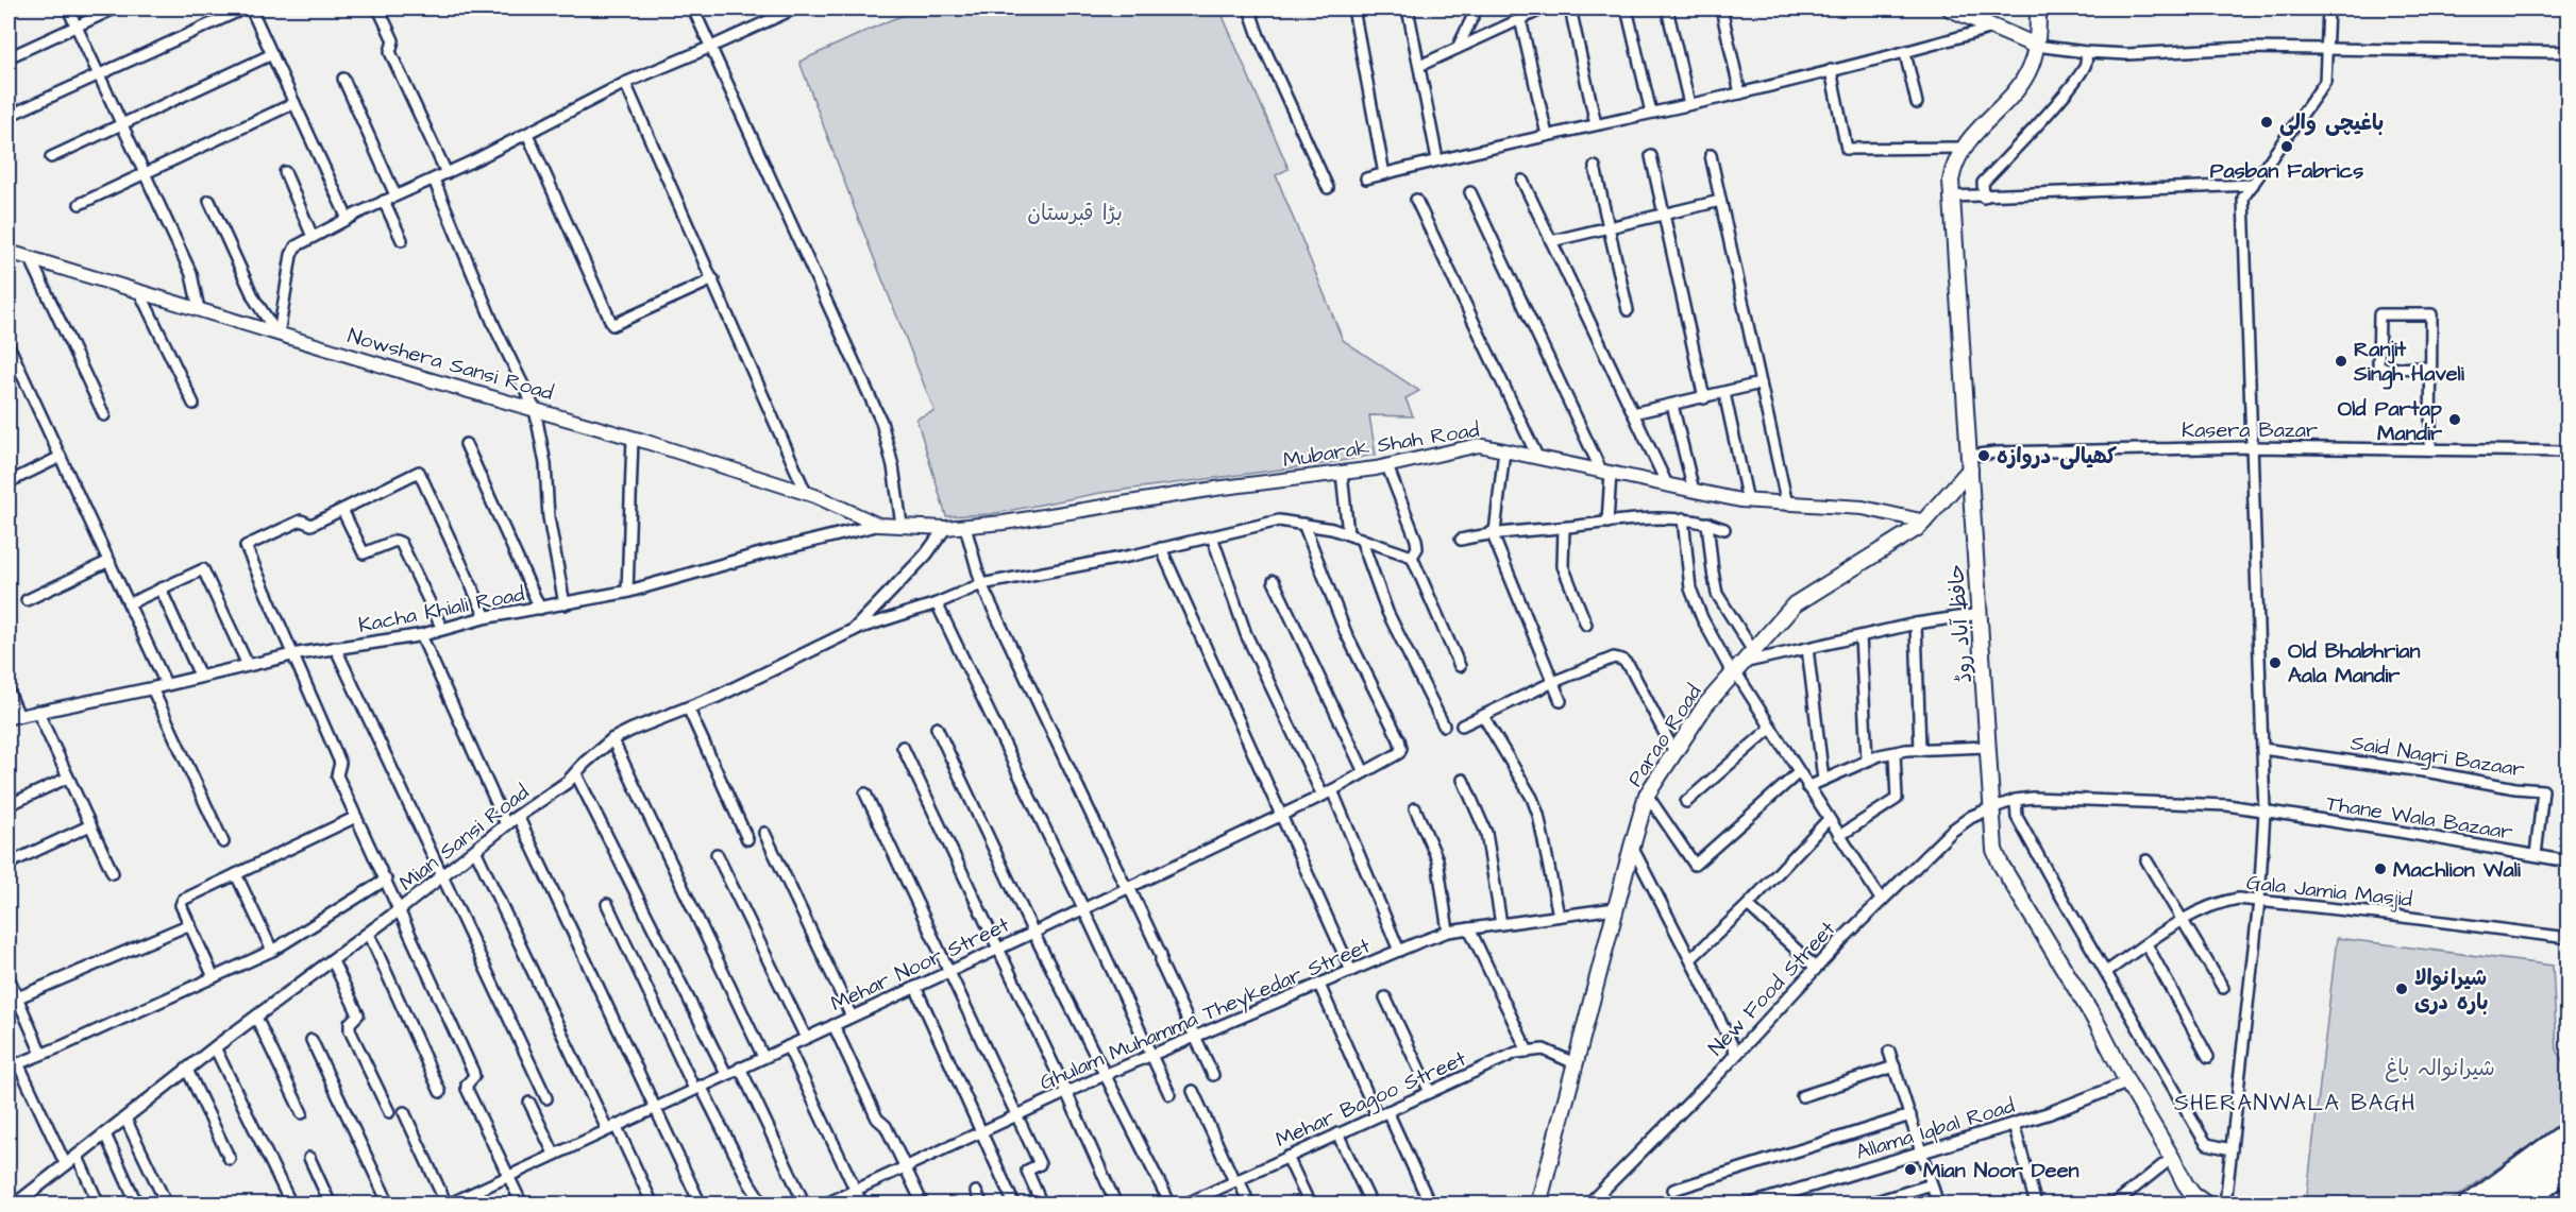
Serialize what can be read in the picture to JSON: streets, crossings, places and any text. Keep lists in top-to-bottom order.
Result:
{
  "streets": {
    "main road": [
      "Nowshera Sansi Road",
      "Mubarak Shah Road",
      "حافظ آباد روڈ",
      "Parao Road"
    ],
    "street": [
      "Kasera Bazar",
      "Kacha Khiali Road",
      "Said Nagri Bazaar",
      "Thane Wala Bazaar",
      "Mian Sansi Road",
      "Gala Jamia Masjid",
      "Mehar Noor Street",
      "New Food Street",
      "Ghulam Muhamma Theykedar Street",
      "Mehar Bagoo Street",
      "Allama Iqbal Road"
    ]
  },
  "crossings": [
    ["Nowshera Sansi Road", "Mubarak Shah Road"],
    ["Nowshera Sansi Road", "Kacha Khiali Road"],
    ["Kasera Bazar", "حافظ آباد روڈ"],
    ["Kasera Bazar", "Parao Road"],
    ["Mubarak Shah Road", "Kacha Khiali Road"],
    ["Mubarak Shah Road", "Parao Road"],
    ["Mubarak Shah Road", "Mian Sansi Road"],
    ["حافظ آباد روڈ", "Parao Road"],
    ["حافظ آباد روڈ", "Thane Wala Bazaar"],
    ["حافظ آباد روڈ", "New Food Street"],
    ["حافظ آباد روڈ", "Allama Iqbal Road"],
    ["Parao Road", "Ghulam Muhamma Theykedar Street"],
    ["Parao Road", "Mehar Bagoo Street"],
    ["Said Nagri Bazaar", "Thane Wala Bazaar"],
    ["Thane Wala Bazaar", "New Food Street"]
  ],
  "districts": ["SHERANWALA BAGH"],
  "parks": ["بڑا قبرستان", "شیرانوالہ باغ"],
  "places": [
    "باغیچی والی",
    "Pasban Fabrics",
    "Ranjit Singh Haveli",
    "Old Partap Mandir",
    "کھیالی دروازہ",
    "Old Bhabhrian Aala Mandir",
    "Machlion Wali",
    "شیرانوالا بارہ دری",
    "Mian Noor Deen"
  ]
}
